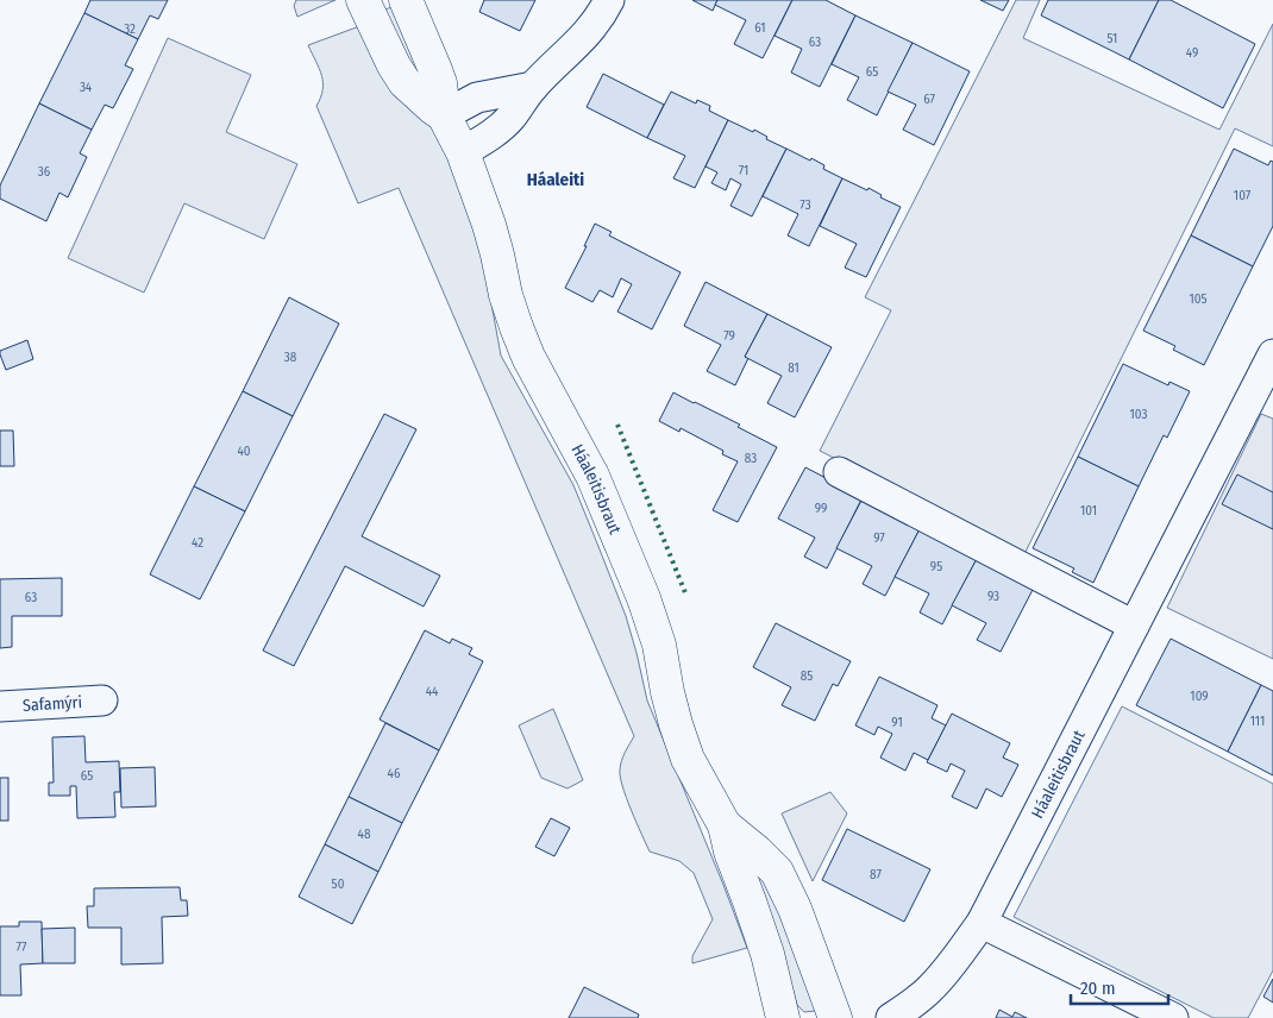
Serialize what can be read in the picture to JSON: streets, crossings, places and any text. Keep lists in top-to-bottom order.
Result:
{
  "streets": {
    "street": ["Háaleitisbraut", "Safamýri"]
  },
  "districts": ["Háaleiti"],
  "house_numbers": [
    "61",
    "32",
    "51",
    "63",
    "49",
    "65",
    "34",
    "67",
    "71",
    "36",
    "107",
    "73",
    "105",
    "79",
    "38",
    "81",
    "103",
    "40",
    "83",
    "99",
    "101",
    "97",
    "42",
    "95",
    "93",
    "63",
    "85",
    "44",
    "109",
    "111",
    "91",
    "46",
    "65",
    "48",
    "87",
    "50",
    "77"
  ],
  "scale_bar": "20 m"
}
